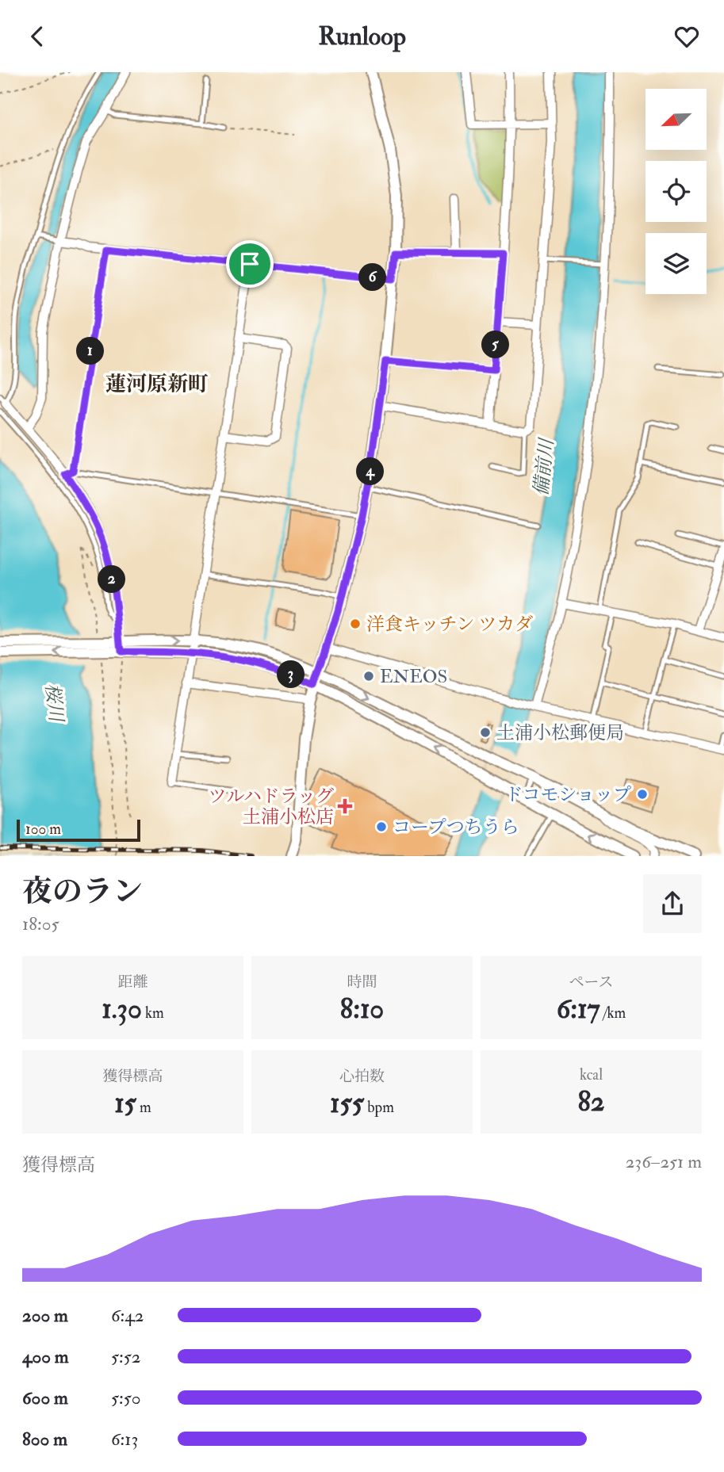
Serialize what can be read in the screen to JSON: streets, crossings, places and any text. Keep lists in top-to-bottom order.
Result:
{
  "districts": ["蓮河原新町"],
  "water": ["備前川", "桜川"],
  "places": {
    "other": [
      "洋食キッチン ツカダ",
      "ENEOS",
      "土浦小松郵便局",
      "ドコモショップ",
      "コープつちうら"
    ],
    "health": ["ツルハドラッグ 土浦小松店"]
  },
  "scale_bar": "100 m",
  "north": "bottom left",
  "page": {
    "header": "Runloop",
    "pins": [
      "6",
      "5",
      "1",
      "4",
      "2",
      "3"
    ],
    "scale": "100 m",
    "heading": ["夜のラン", "18:05"],
    "stats": [
      ["距離", "1.30 km"],
      ["時間", "8:10"],
      ["ペース", "6:17 /km"],
      ["獲得標高", "15 m"],
      ["心拍数", "155 bpm"],
      ["kcal", "82"]
    ],
    "chart": ["獲得標高", "236–251 m"],
    "list": [
      {
        "name": "200 m",
        "note": "6:42"
      },
      {
        "name": "400 m",
        "note": "5:52"
      },
      {
        "name": "600 m",
        "note": "5:50"
      },
      {
        "name": "800 m",
        "note": "6:13"
      }
    ]
  }
}
